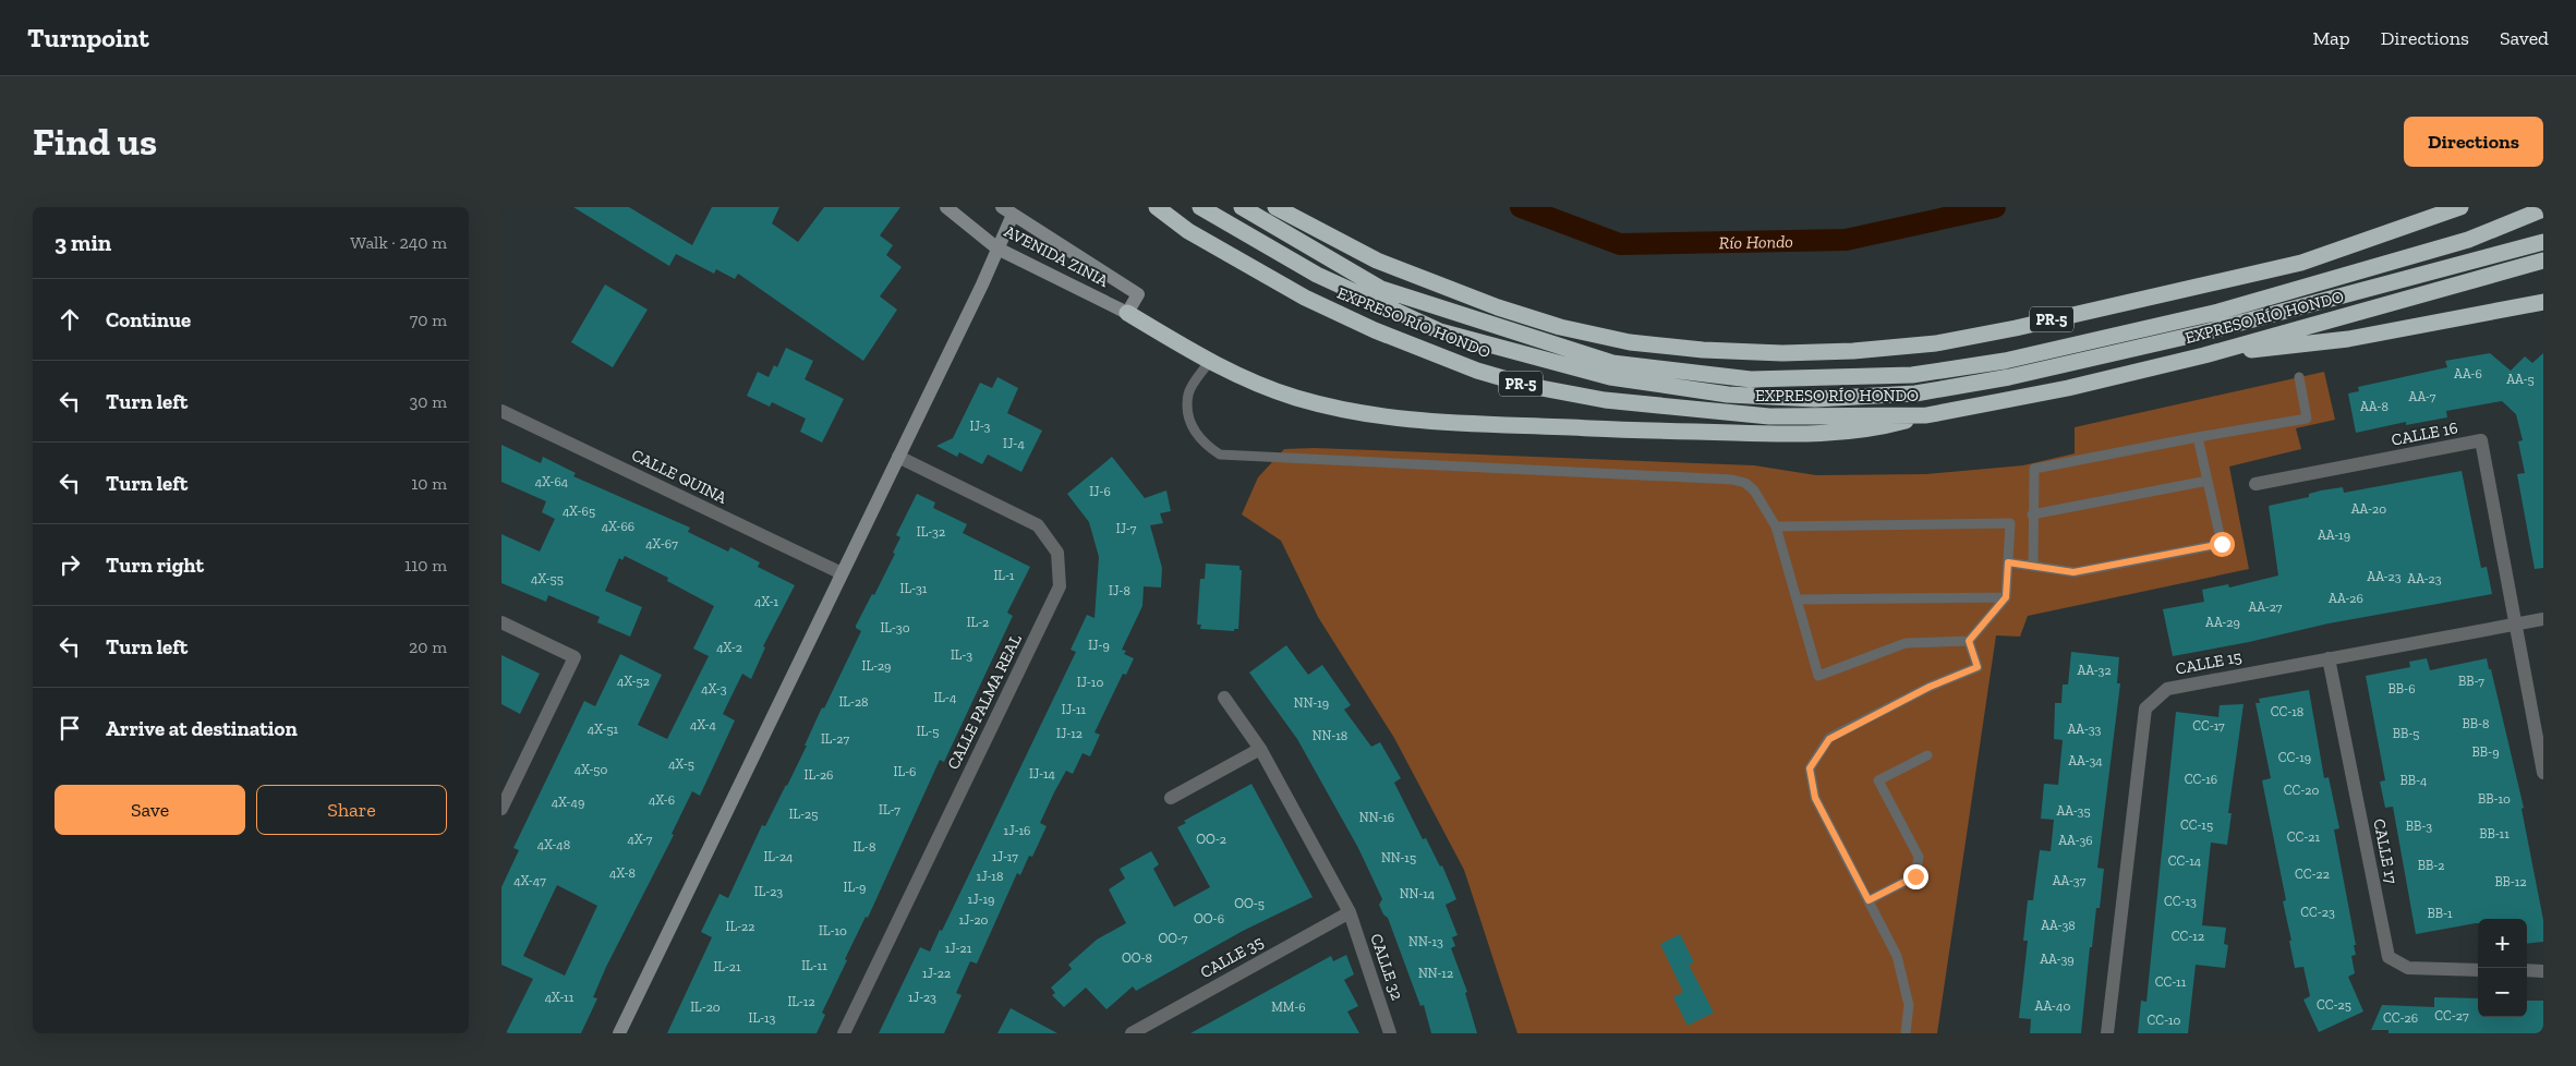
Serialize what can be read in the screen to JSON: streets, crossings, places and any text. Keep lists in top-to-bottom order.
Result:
{
  "streets": {
    "highway": ["EXPRESO RÍO HONDO", "PR-5"],
    "street": [
      "AVENIDA ZINIA",
      "CALLE 16",
      "CALLE QUINA",
      "CALLE 15",
      "CALLE PALMA REAL",
      "CALLE 17",
      "CALLE 35",
      "CALLE 32"
    ]
  },
  "crossings": [
    ["CALLE 16", "CALLE 15"],
    ["CALLE 15", "CALLE 17"],
    ["CALLE 35", "CALLE 32"]
  ],
  "water": ["Río Hondo"],
  "house_numbers": [
    "AA-6",
    "AA-5",
    "AA-7",
    "AA-8",
    "IJ-3",
    "IJ-4",
    "4X-64",
    "IJ-6",
    "AA-20",
    "4X-65",
    "4X-66",
    "IJ-7",
    "IL-32",
    "AA-19",
    "4X-67",
    "IL-1",
    "AA-23",
    "4X-55",
    "AA-23",
    "IL-31",
    "IJ-8",
    "AA-26",
    "4X-1",
    "AA-27",
    "IL-2",
    "AA-29",
    "IL-30",
    "IJ-9",
    "4X-2",
    "IL-3",
    "IL-29",
    "AA-32",
    "4X-52",
    "BB-7",
    "IJ-10",
    "4X-3",
    "BB-6",
    "IL-4",
    "IL-28",
    "NN-19",
    "IJ-11",
    "CC-18",
    "BB-8",
    "4X-4",
    "CC-17",
    "4X-51",
    "AA-33",
    "IL-5",
    "IJ-12",
    "BB-5",
    "NN-18",
    "IL-27",
    "BB-9",
    "CC-19",
    "AA-34",
    "4X-5",
    "4X-50",
    "IL-6",
    "IJ-14",
    "IL-26",
    "CC-16",
    "BB-4",
    "CC-20",
    "BB-10",
    "4X-6",
    "4X-49",
    "IL-7",
    "AA-35",
    "IL-25",
    "NN-16",
    "CC-15",
    "BB-3",
    "1J-16",
    "BB-11",
    "CC-21",
    "4X-7",
    "OO-2",
    "AA-36",
    "4X-48",
    "IL-8",
    "IL-24",
    "1J-17",
    "NN-15",
    "CC-14",
    "BB-2",
    "4X-8",
    "CC-22",
    "1J-18",
    "4X-47",
    "AA-37",
    "BB-12",
    "IL-9",
    "IL-23",
    "NN-14",
    "1J-19",
    "CC-13",
    "OO-5",
    "CC-23",
    "BB-1",
    "OO-6",
    "1J-20",
    "AA-38",
    "IL-22",
    "IL-10",
    "CC-12",
    "OO-7",
    "NN-13",
    "1J-21",
    "OO-8",
    "AA-39",
    "IL-11",
    "IL-21",
    "1J-22",
    "NN-12",
    "CC-11",
    "4X-11",
    "1J-23",
    "IL-12",
    "CC-25",
    "AA-40",
    "IL-20",
    "MM-6",
    "CC-27",
    "IL-13",
    "CC-26",
    "CC-10"
  ],
  "page": {
    "header": "Turnpoint",
    "nav": ["Map", "Directions", "Saved"],
    "buttons": [
      "Directions",
      ["Save", "Share"]
    ],
    "title": "Find us",
    "heading": ["3 min", "Walk · 240 m"],
    "list": [
      ["Continue", "70 m"],
      ["Turn left", "30 m"],
      ["Turn left", "10 m"],
      ["Turn right", "110 m"],
      ["Turn left", "20 m"],
      "Arrive at destination"
    ],
    "map_buttons": ["+", "−"]
  }
}
